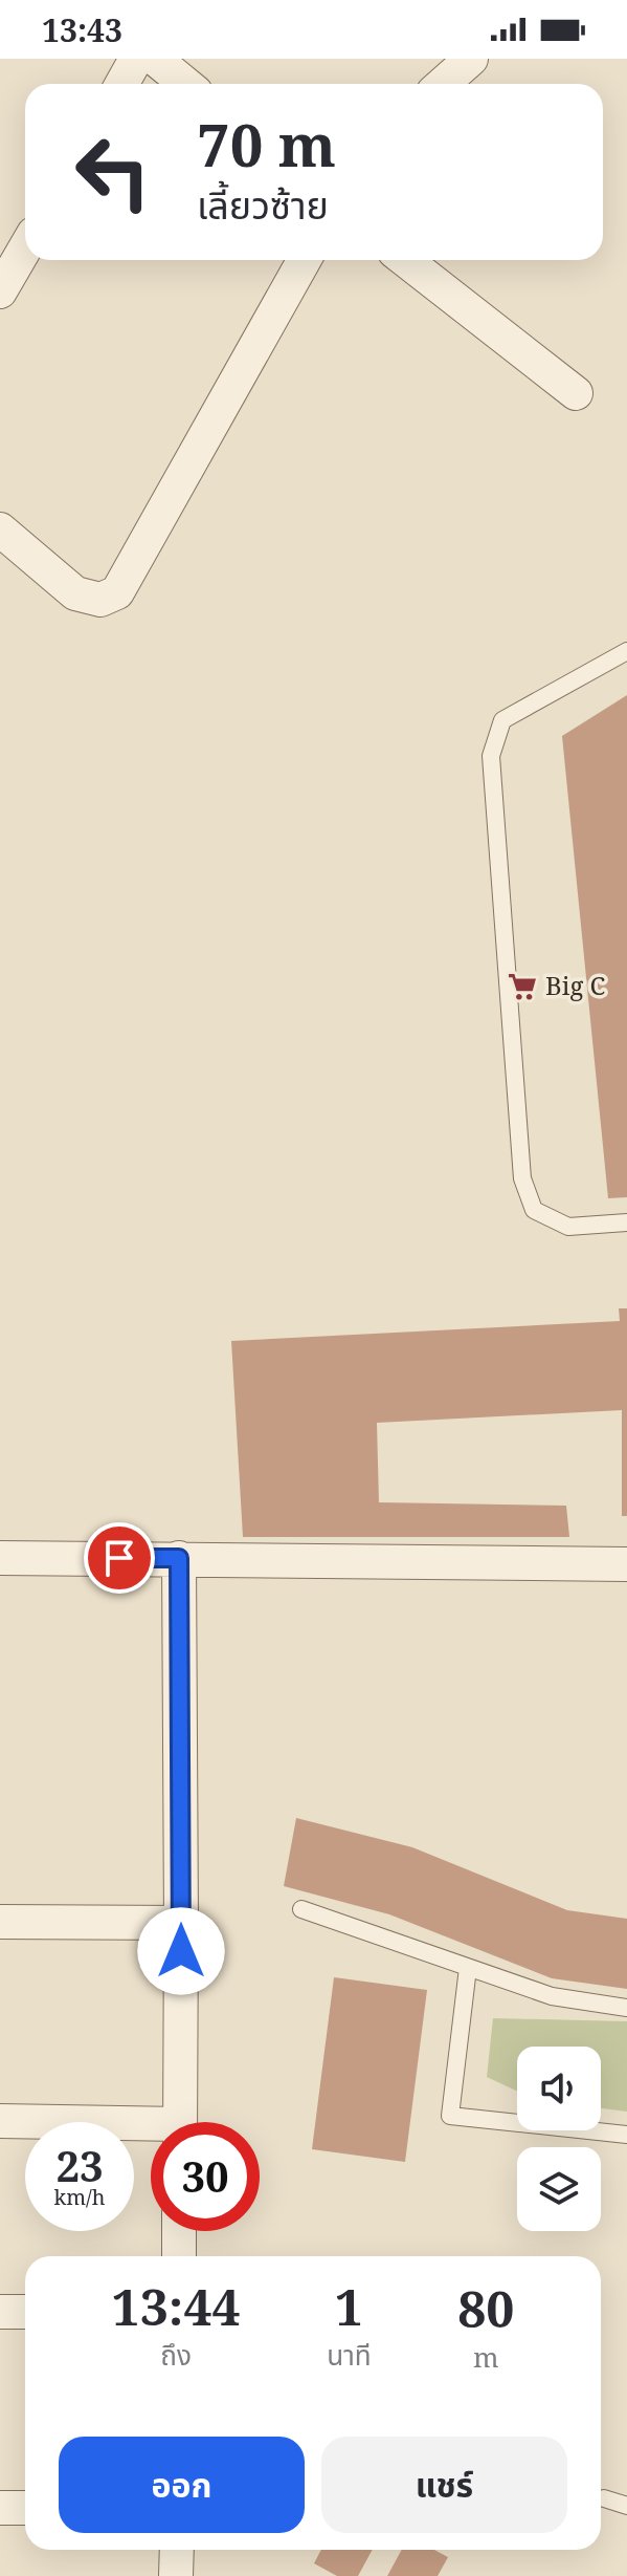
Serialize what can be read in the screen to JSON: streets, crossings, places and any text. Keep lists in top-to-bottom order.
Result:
{
  "places": {
    "supermarket": ["Big C"]
  },
  "page": {
    "status": "13:43",
    "turn": ["70 m", "เลี้ยวซ้าย"],
    "speed": "23 km/h",
    "limit": "30",
    "eta": [
      "13:44",
      "ถึง",
      "1",
      "นาที",
      "80",
      "m"
    ],
    "buttons": ["ออก", "แชร์"]
  }
}
